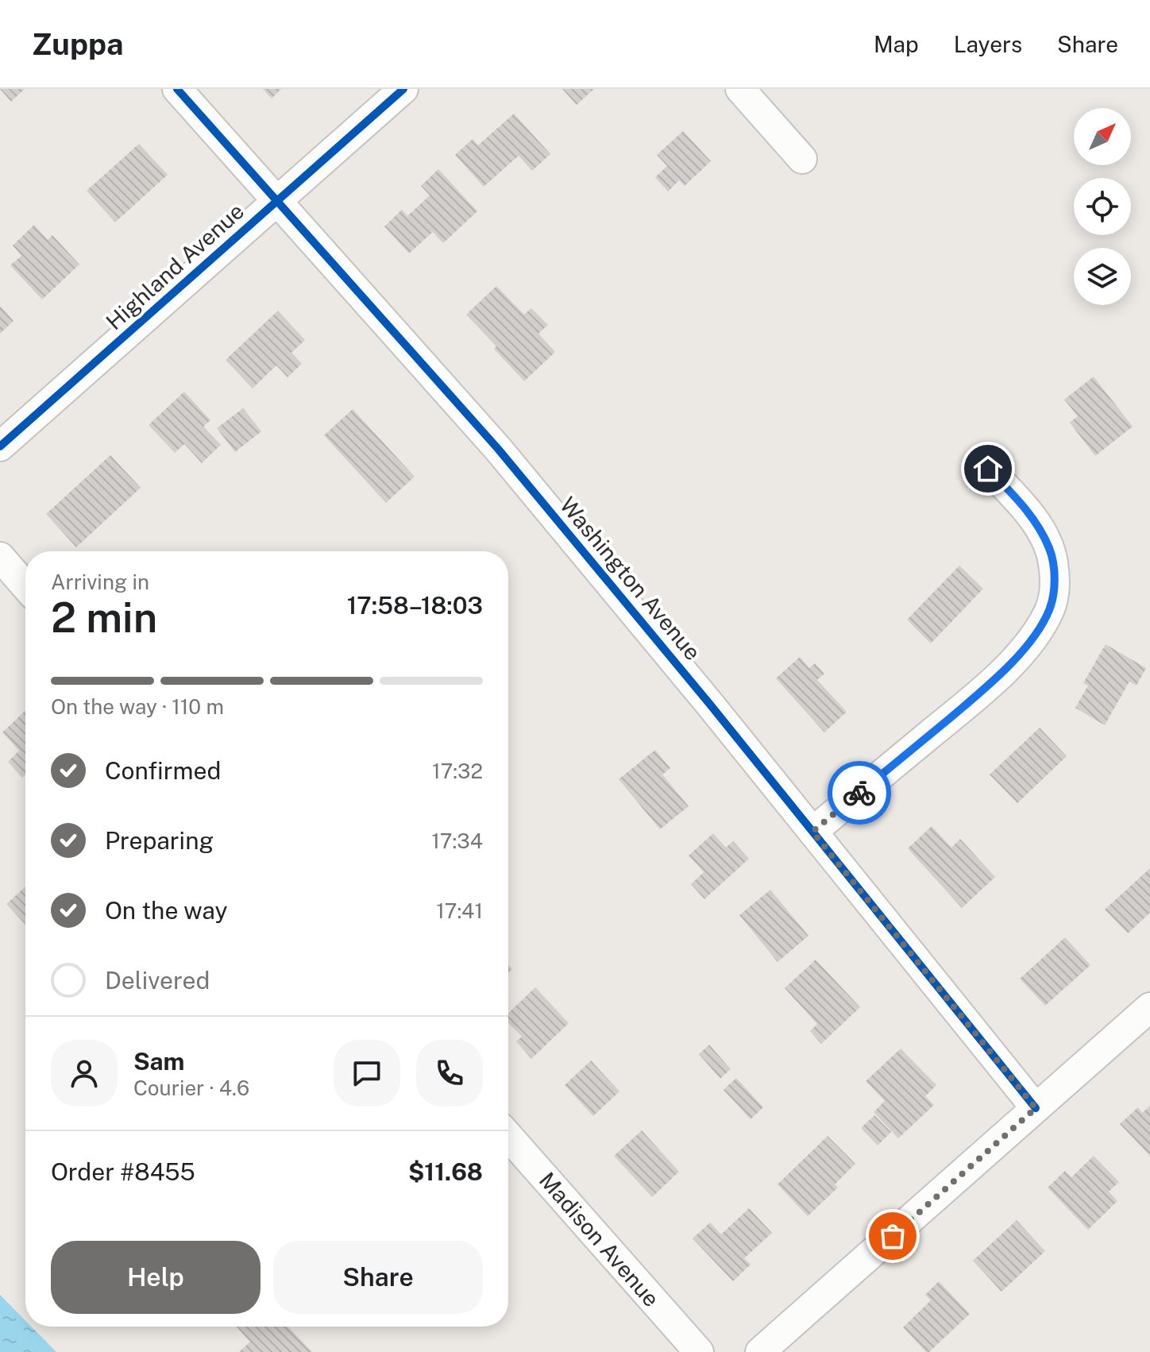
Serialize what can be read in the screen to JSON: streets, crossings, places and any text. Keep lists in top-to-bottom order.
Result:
{
  "streets": {
    "street": ["Highland Avenue", "Washington Avenue", "Madison Avenue"]
  },
  "crossings": [
    ["Highland Avenue", "Washington Avenue"]
  ],
  "north": "top right",
  "page": {
    "header": "Zuppa",
    "nav": ["Map", "Layers", "Share"],
    "heading": ["2 min", "Arriving in", "17:58–18:03"],
    "panel": [
      "Sam",
      "Courier · 4.6",
      "Order #8455",
      "$11.68"
    ],
    "bar": "On the way · 110 m",
    "list": [
      ["Confirmed", "17:32"],
      ["Preparing", "17:34"],
      ["On the way", "17:41"],
      "Delivered"
    ],
    "buttons": ["Help", "Share"]
  }
}
